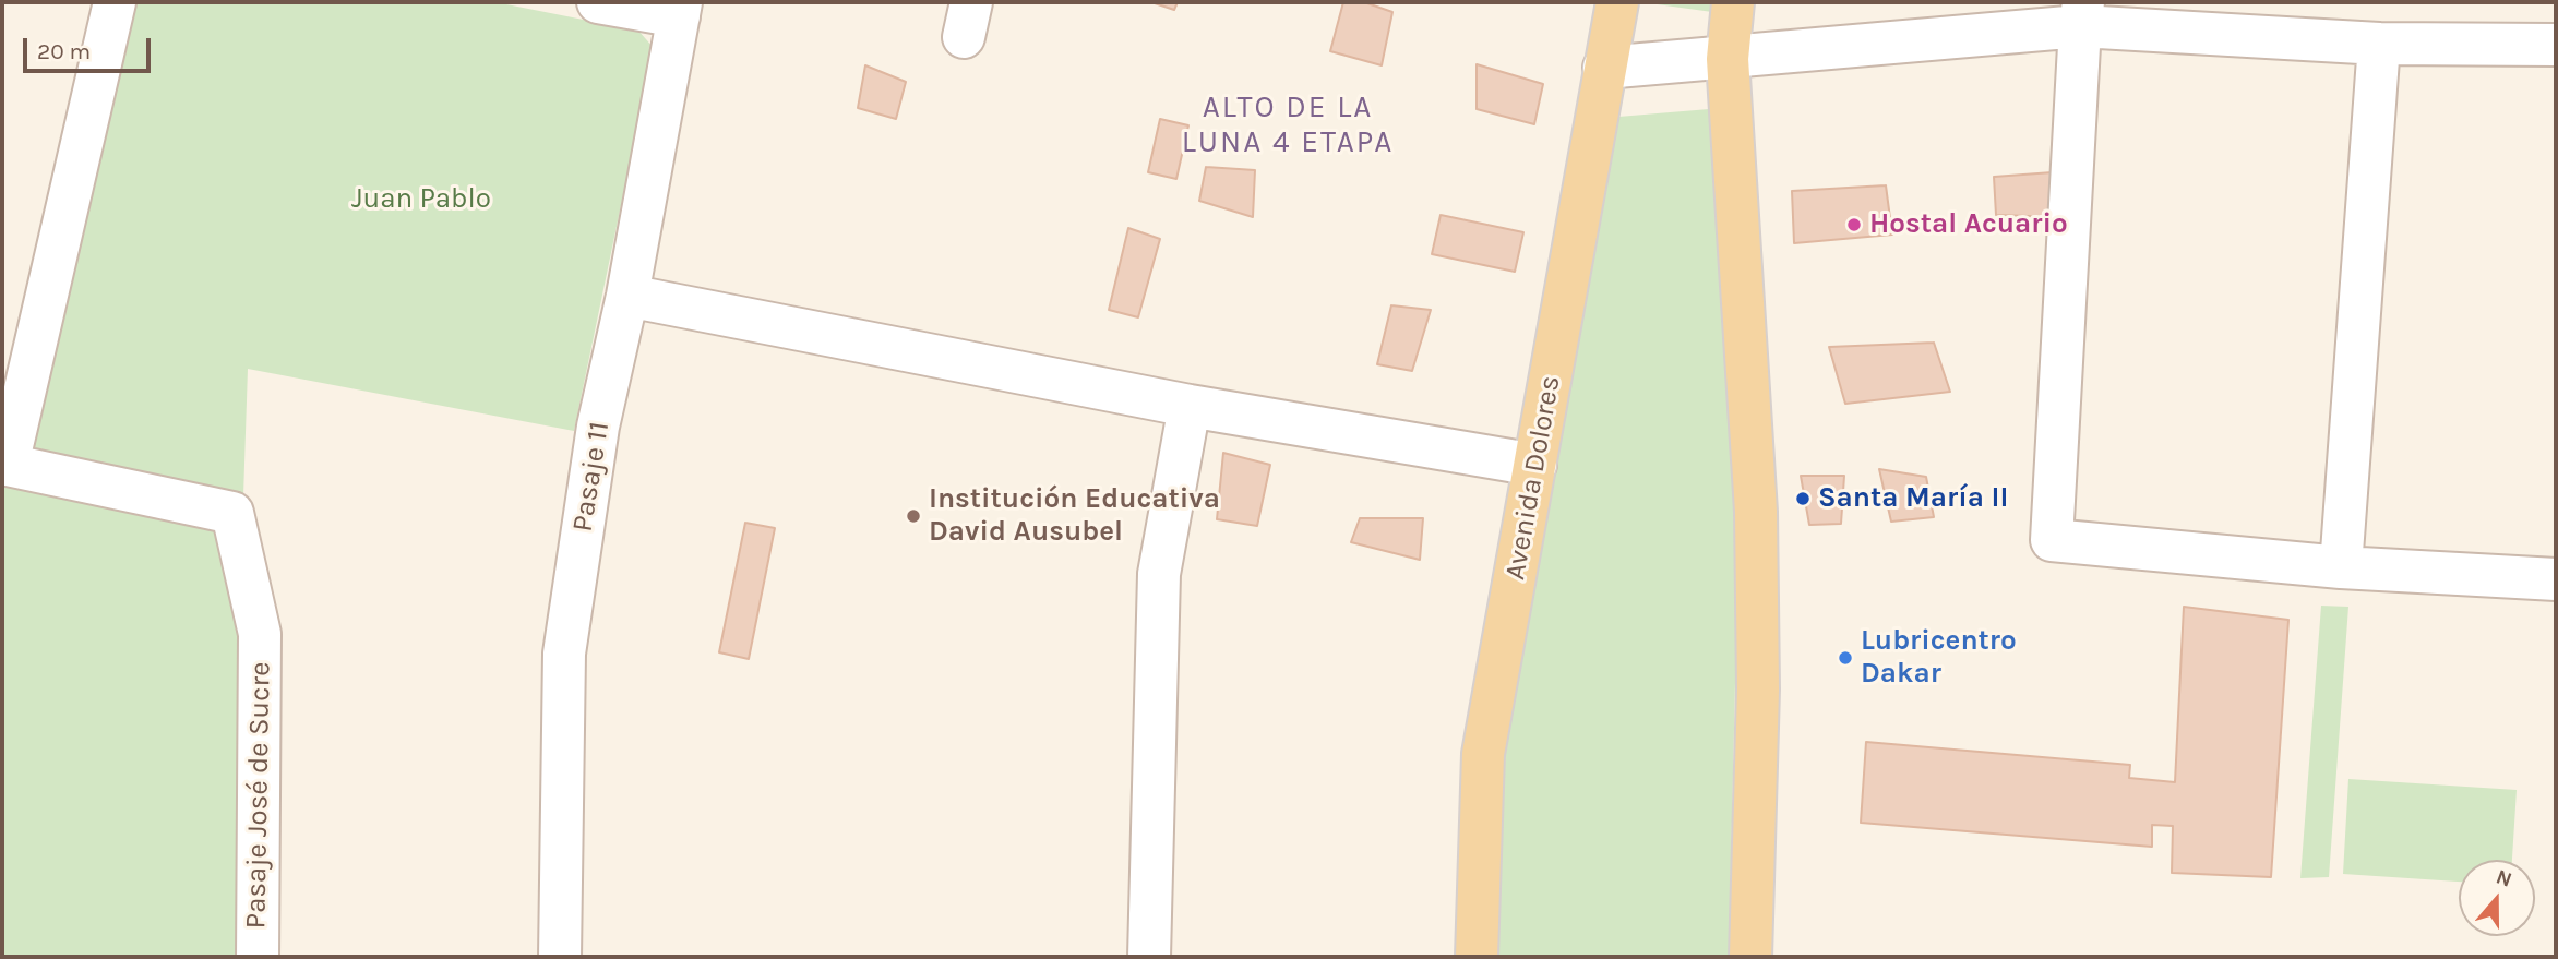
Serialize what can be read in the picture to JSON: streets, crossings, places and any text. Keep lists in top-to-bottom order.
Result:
{
  "streets": {
    "main road": ["Avenida Dolores"],
    "street": ["Pasaje 11", "Pasaje José de Sucre"]
  },
  "districts": ["ALTO DE LA LUNA 4 ETAPA"],
  "parks": ["Juan Pablo"],
  "places": [
    "Hostal Acuario",
    "Santa María II",
    "Institución Educativa David Ausubel",
    "Lubricentro Dakar"
  ],
  "scale_bar": "20 m",
  "north": "top"
}
